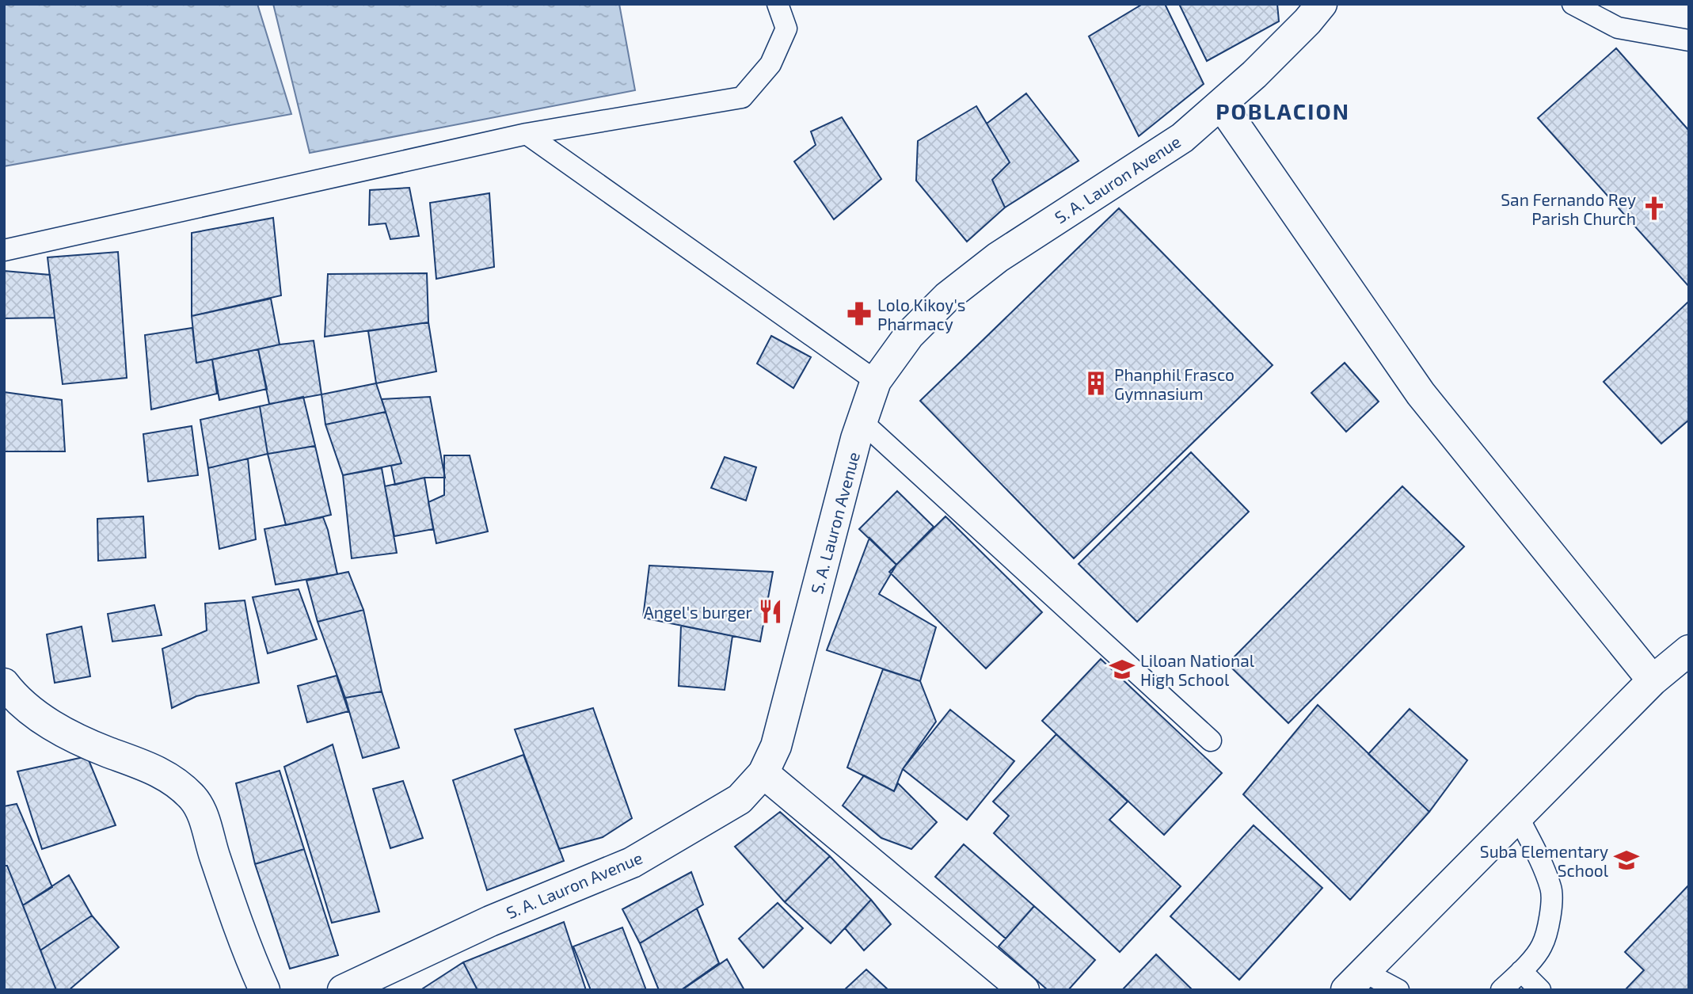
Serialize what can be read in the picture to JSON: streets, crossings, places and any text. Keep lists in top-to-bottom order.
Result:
{
  "streets": {
    "main road": ["S. A. Lauron Avenue"]
  },
  "districts": ["POBLACION"],
  "places": {
    "church": ["San Fernando Rey Parish Church"],
    "pharmacy": ["Lolo Kikoy's Pharmacy"],
    "building": ["Phanphil Frasco Gymnasium"],
    "restaurant": ["Angel's burger"],
    "school or university": ["Liloan National High School", "Suba Elementary School"]
  }
}
